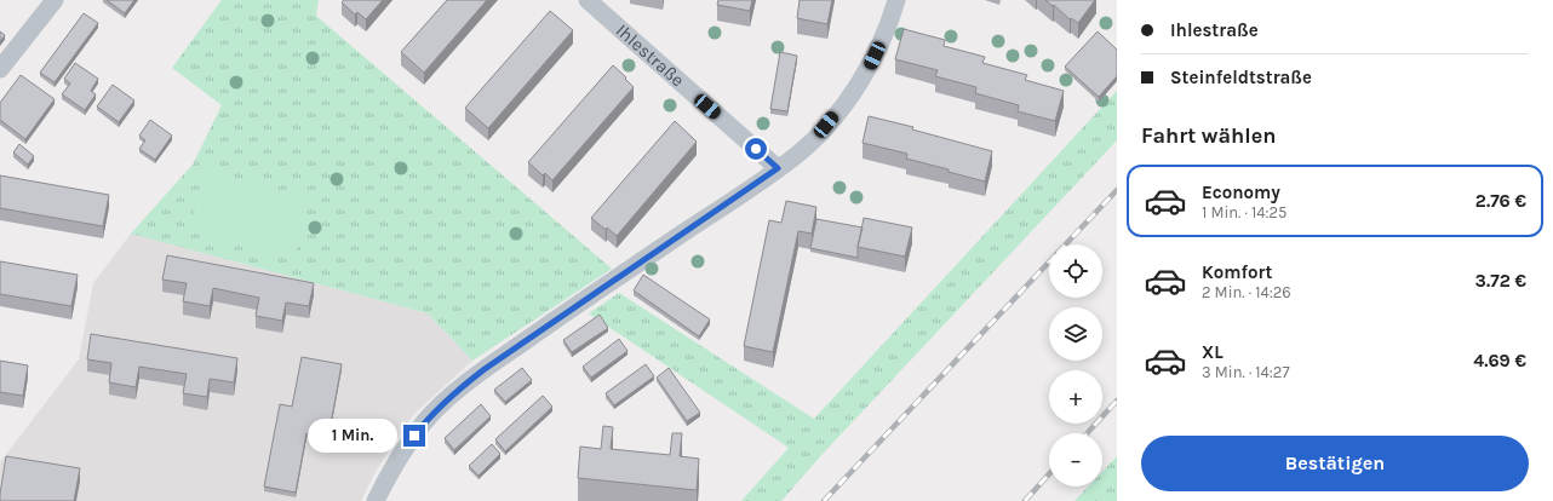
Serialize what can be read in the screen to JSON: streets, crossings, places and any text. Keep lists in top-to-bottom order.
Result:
{
  "streets": {
    "street": ["Ihlestraße"]
  },
  "page": {
    "banner": ["Ihlestraße", "Steinfeldtstraße"],
    "heading": "Fahrt wählen",
    "list": [
      {
        "name": "Economy",
        "note": "1 Min. · 14:25",
        "value": "2.76 €"
      },
      {
        "name": "Komfort",
        "note": "2 Min. · 14:26",
        "value": "3.72 €"
      },
      {
        "name": "XL",
        "note": "3 Min. · 14:27",
        "value": "4.69 €"
      }
    ],
    "map_buttons": ["+", "−"],
    "bubble": "1 Min.",
    "buttons": "Bestätigen"
  }
}
